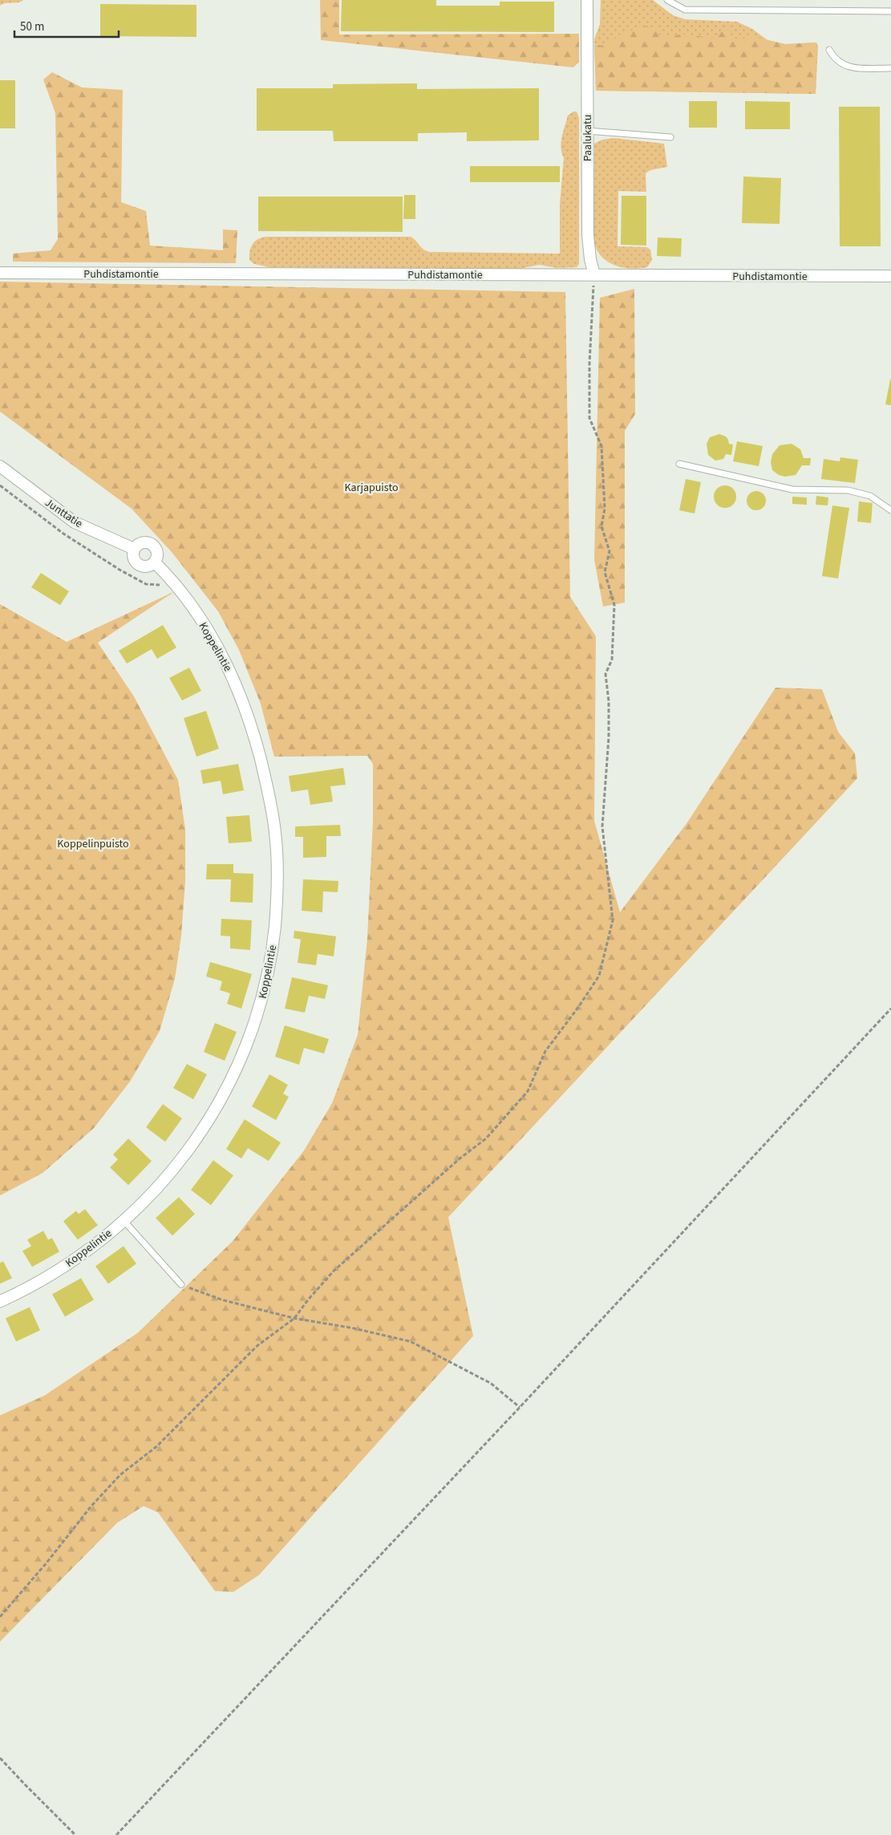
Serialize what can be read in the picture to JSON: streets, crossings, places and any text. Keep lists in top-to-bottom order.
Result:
{
  "streets": {
    "street": [
      "Paalukatu",
      "Puhdistamontie",
      "Junttatie",
      "Koppelintie"
    ]
  },
  "crossings": [
    ["Paalukatu", "Puhdistamontie"],
    ["Junttatie", "Koppelintie"]
  ],
  "parks": ["Karjapuisto", "Koppelinpuisto"],
  "scale_bar": "50 m"
}
